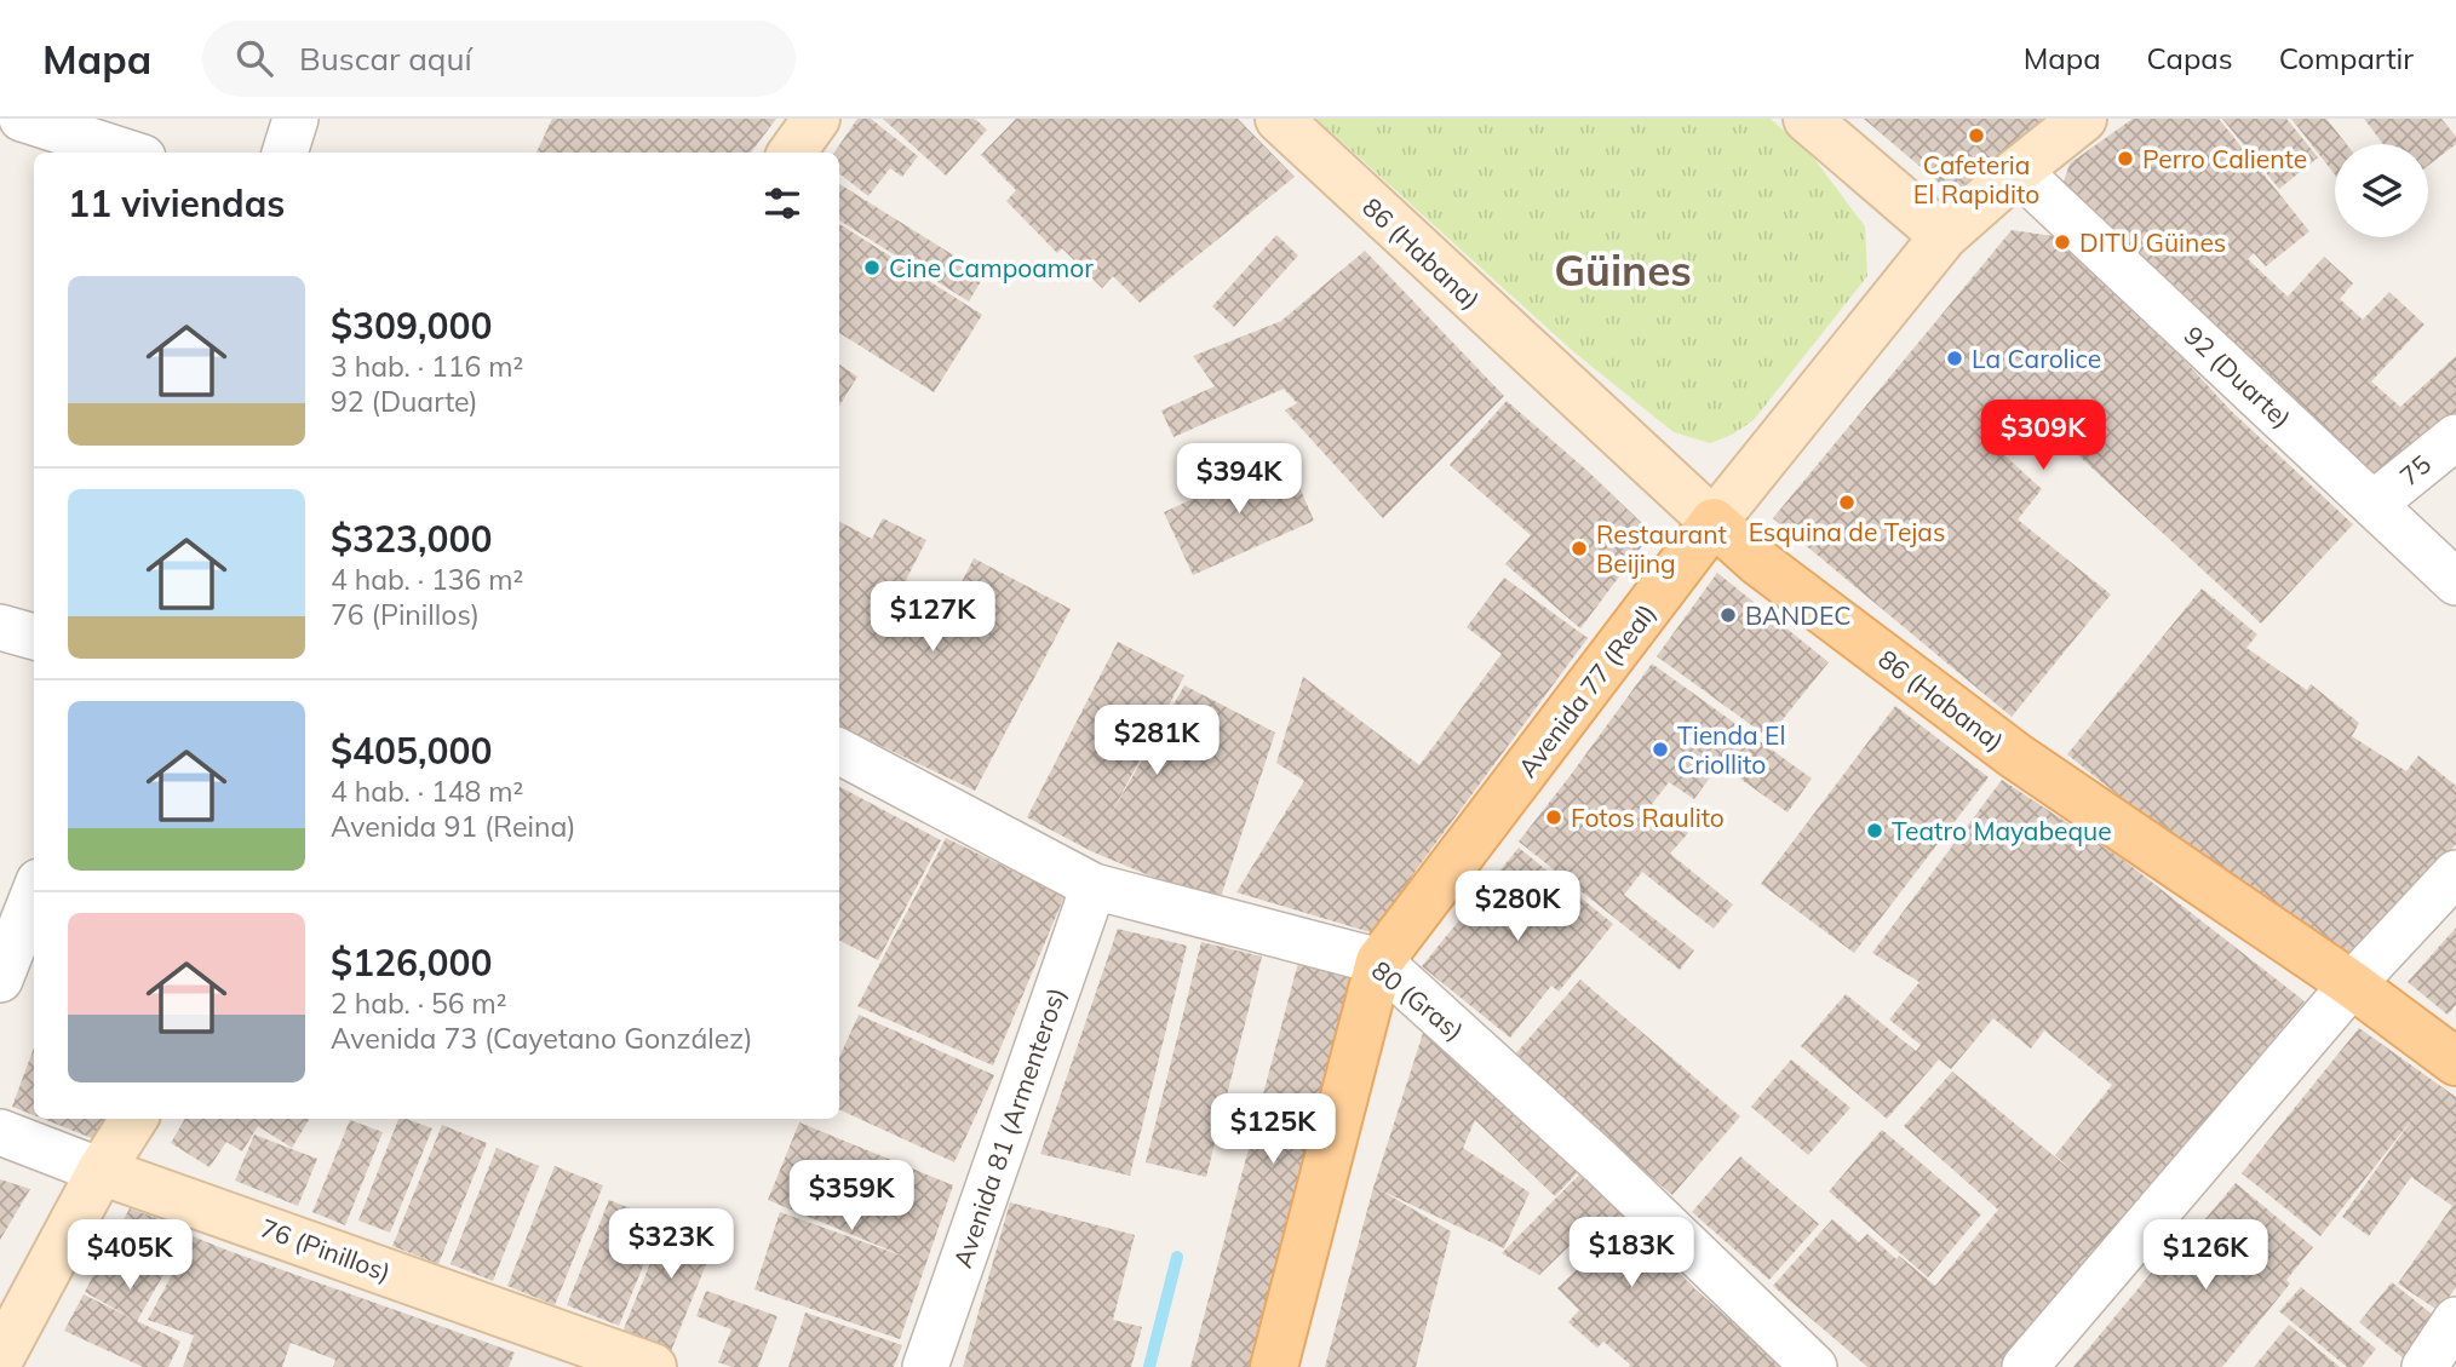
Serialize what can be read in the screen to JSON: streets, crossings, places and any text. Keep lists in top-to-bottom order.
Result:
{
  "streets": {
    "main road": ["86 (Habana)", "Avenida 77 (Real)", "76 (Pinillos)"],
    "street": [
      "92 (Duarte)",
      "75",
      "80 (Gras)",
      "Avenida 81 (Armenteros)"
    ]
  },
  "crossings": [
    ["86 (Habana)", "Avenida 77 (Real)"],
    ["92 (Duarte)", "75"],
    ["92 (Duarte)", "Avenida 77 (Real)"],
    ["Avenida 77 (Real)", "80 (Gras)"],
    ["80 (Gras)", "Avenida 81 (Armenteros)"]
  ],
  "districts": ["Güines"],
  "places": [
    "Cafeteria El Rapidito",
    "Perro Caliente",
    "DITU Güines",
    "Cine Campoamor",
    "La Carolice",
    "Esquina de Tejas",
    "Restaurant Beijing",
    "BANDEC",
    "Tienda El Criollito",
    "Fotos Raulito",
    "Teatro Mayabeque"
  ],
  "page": {
    "header": "Mapa",
    "search": "Buscar aquí",
    "nav": ["Mapa", "Capas", "Compartir"],
    "heading": "11 viviendas",
    "list": [
      {
        "name": "$309,000",
        "note": "3 hab. · 116 m² · 92 (Duarte)"
      },
      {
        "name": "$323,000",
        "note": "4 hab. · 136 m² · 76 (Pinillos)"
      },
      {
        "name": "$405,000",
        "note": "4 hab. · 148 m² · Avenida 91 (Reina)"
      },
      {
        "name": "$126,000",
        "note": "2 hab. · 56 m² · Avenida 73 (Cayetano González)"
      }
    ],
    "price": [
      "$309K",
      "$394K",
      "$127K",
      "$281K",
      "$280K",
      "$125K",
      "$359K",
      "$323K",
      "$183K",
      "$405K",
      "$126K"
    ]
  }
}
